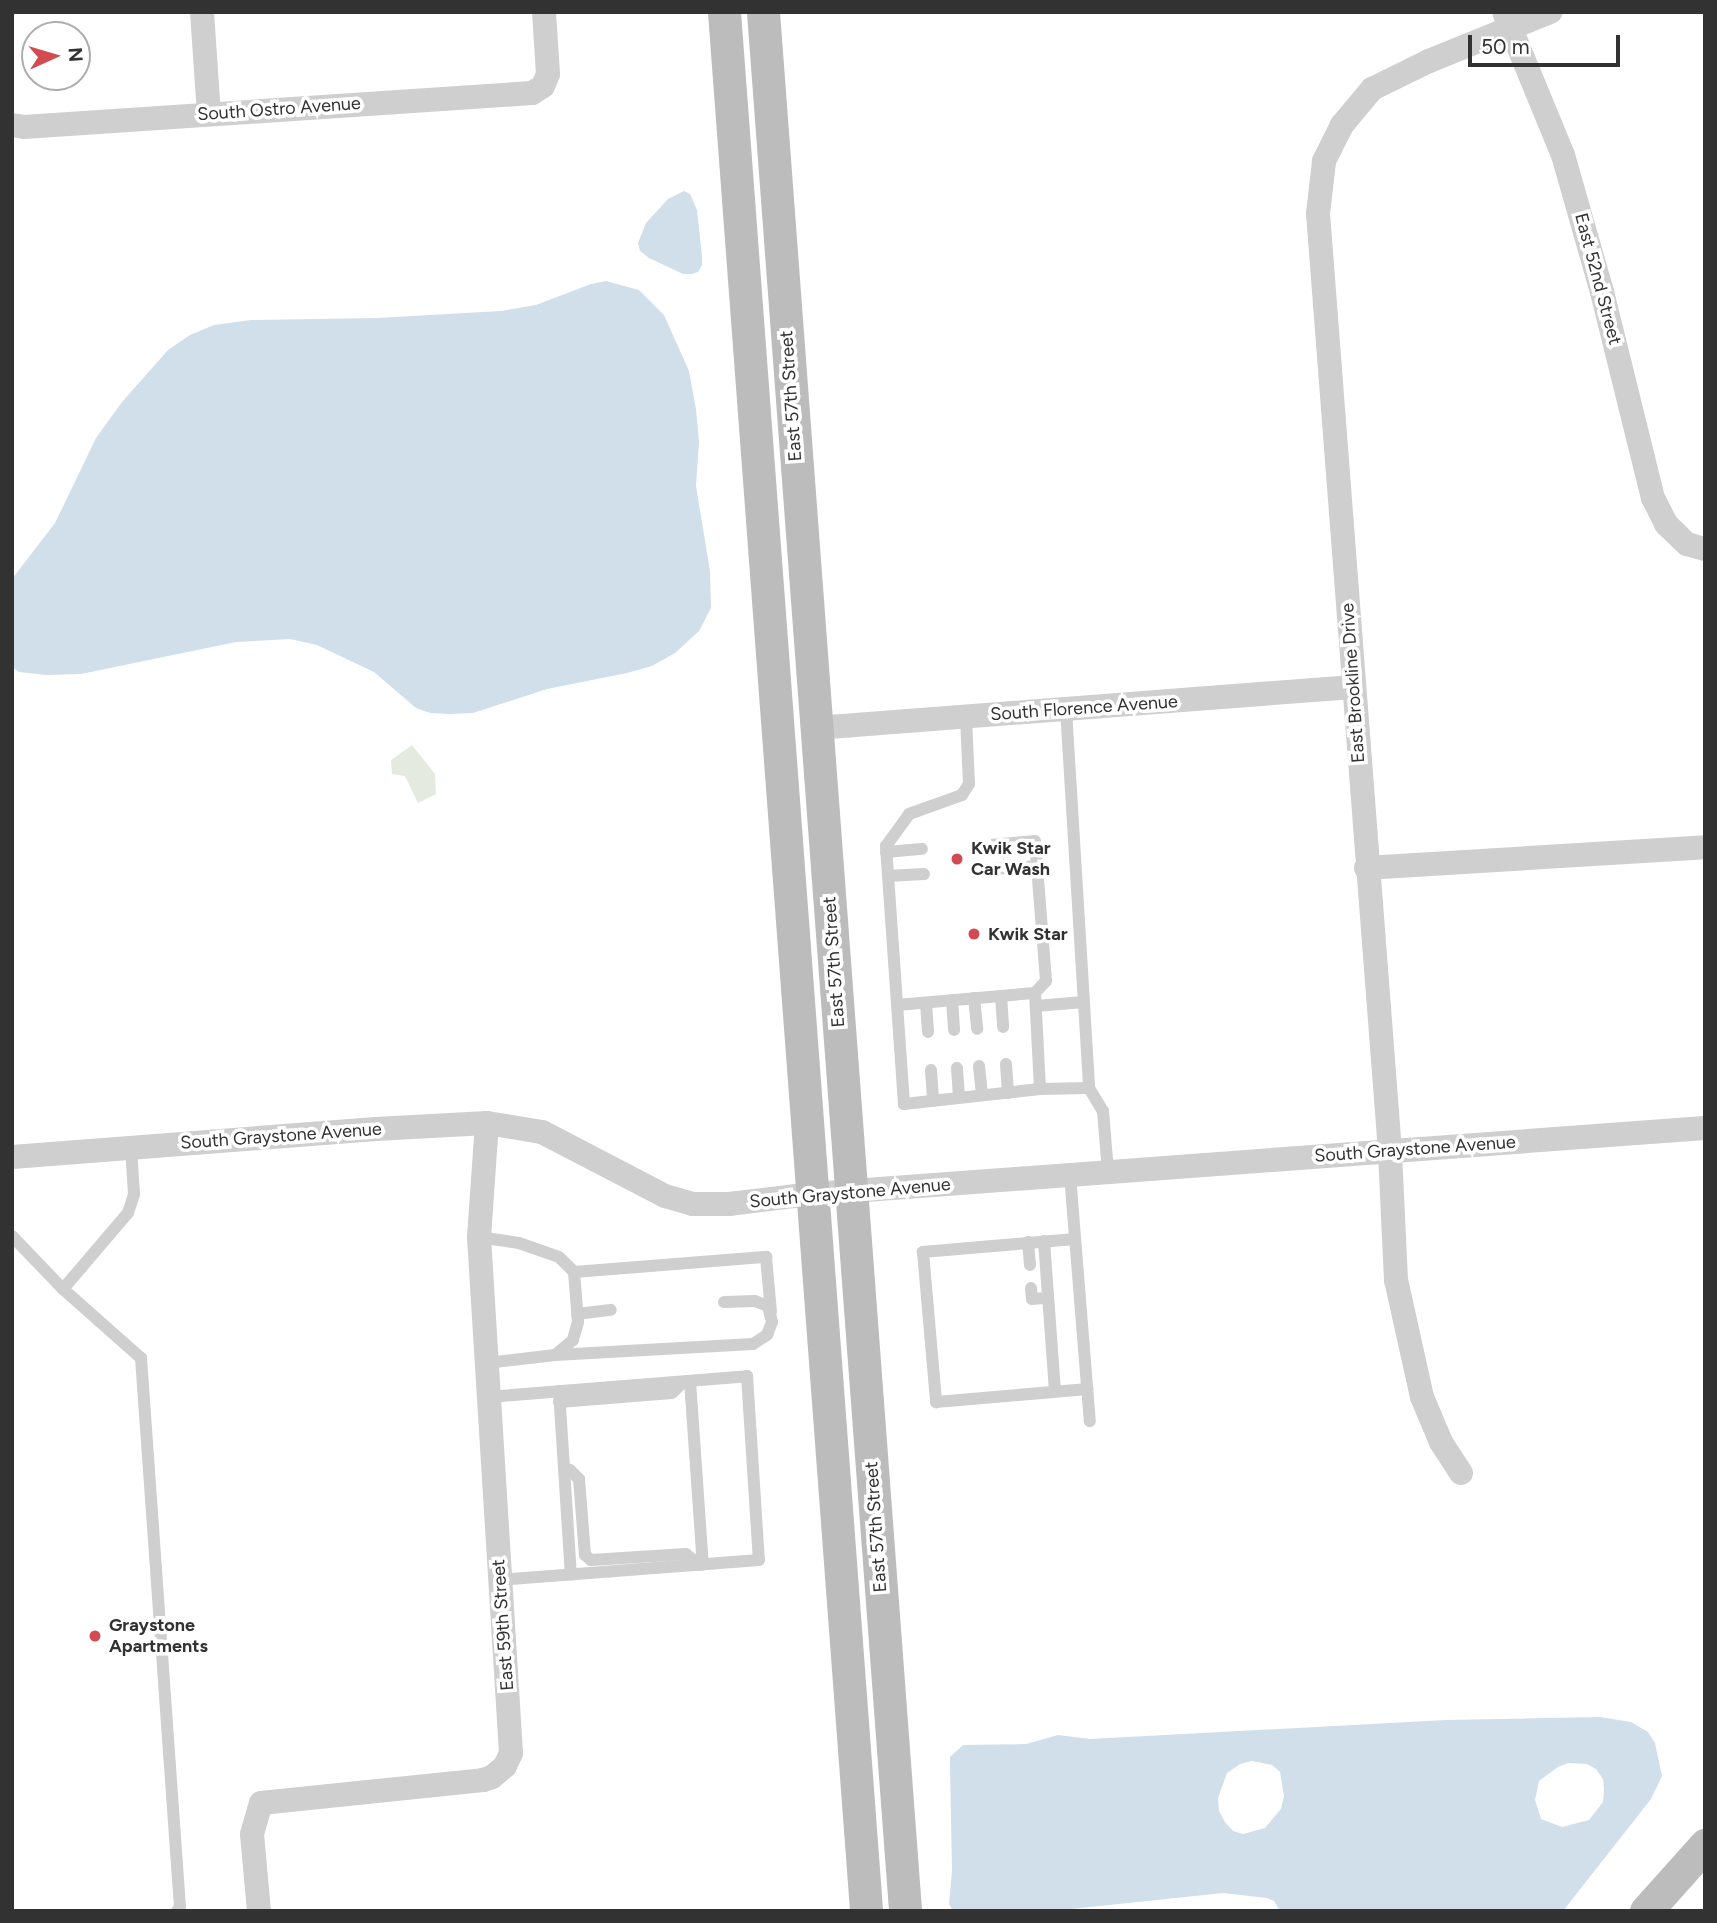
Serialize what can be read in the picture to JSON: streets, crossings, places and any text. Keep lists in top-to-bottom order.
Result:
{
  "streets": {
    "main road": ["East 57th Street"],
    "street": [
      "South Ostro Avenue",
      "East 52nd Street",
      "East Brookline Drive",
      "South Florence Avenue",
      "South Graystone Avenue",
      "East 59th Street"
    ]
  },
  "crossings": [
    ["East 52nd Street", "East Brookline Drive"],
    ["East 57th Street", "South Florence Avenue"],
    ["East 57th Street", "South Graystone Avenue"],
    ["East Brookline Drive", "South Florence Avenue"],
    ["East Brookline Drive", "South Graystone Avenue"],
    ["South Graystone Avenue", "East 59th Street"]
  ],
  "places": ["Kwik Star Car Wash", "Kwik Star", "Graystone Apartments"],
  "scale_bar": "50 m",
  "north": "right"
}
